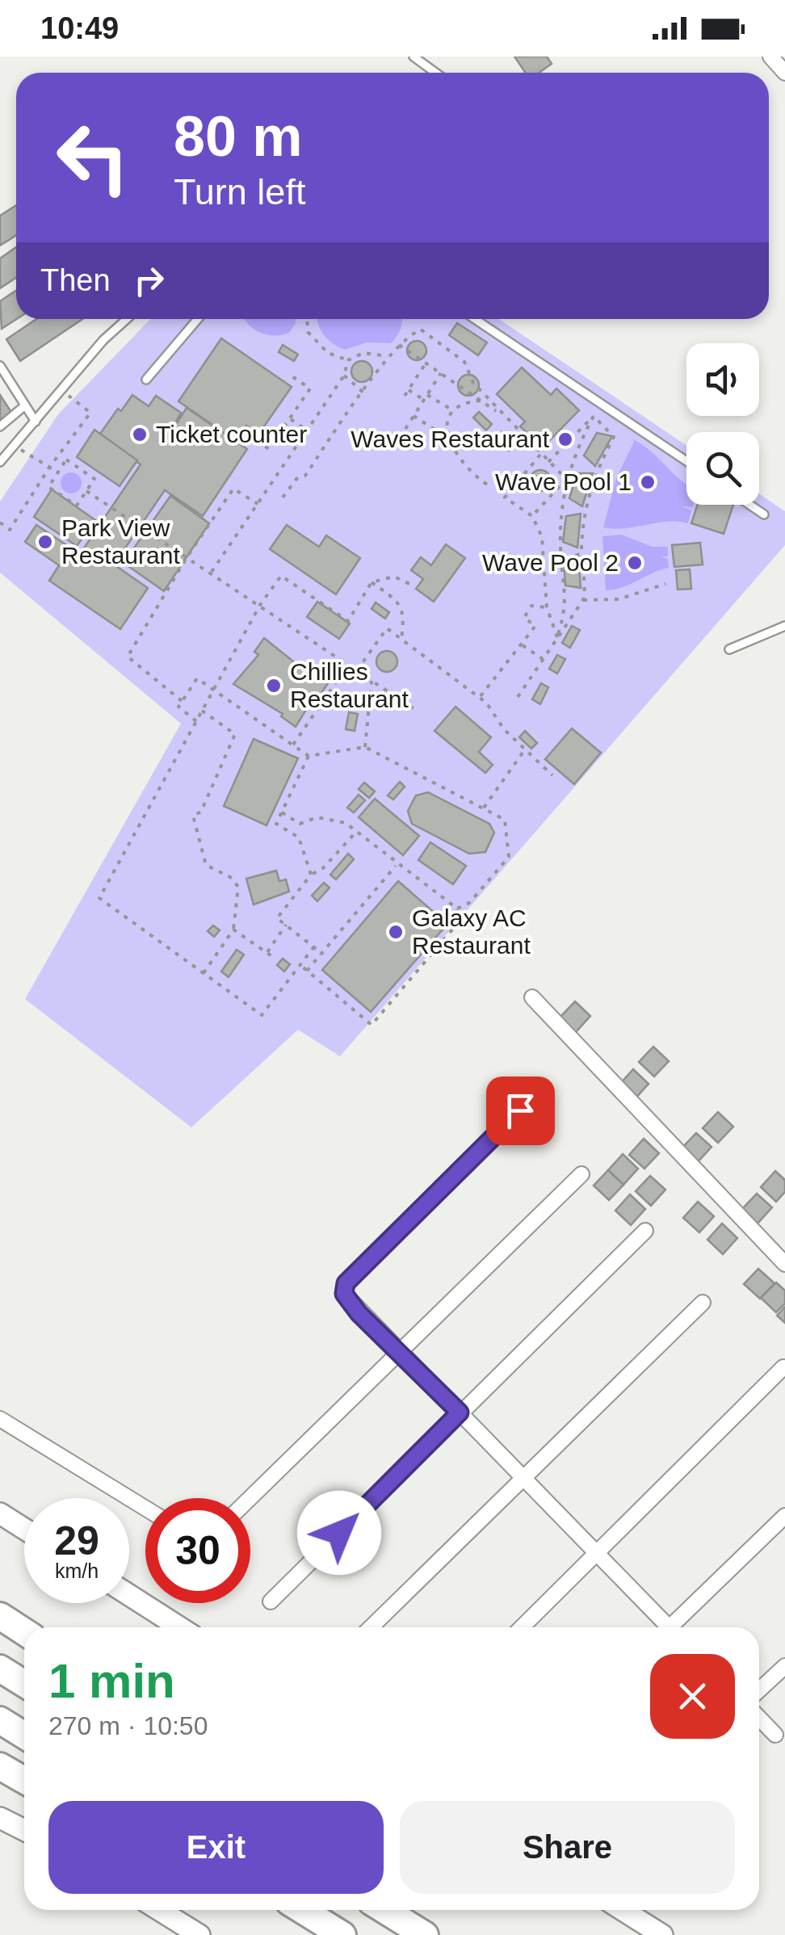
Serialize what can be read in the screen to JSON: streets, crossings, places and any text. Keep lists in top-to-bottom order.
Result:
{
  "places": [
    "Ticket counter",
    "Waves Restaurant",
    "Wave Pool 1",
    "Park View Restaurant",
    "Wave Pool 2",
    "Chillies Restaurant",
    "Galaxy AC Restaurant"
  ],
  "page": {
    "status": "10:49",
    "turn": ["80 m", "Turn left"],
    "then": "Then",
    "speed": "29 km/h",
    "limit": "30",
    "heading": ["1 min", "270 m · 10:50"],
    "buttons": ["Exit", "Share"]
  }
}
